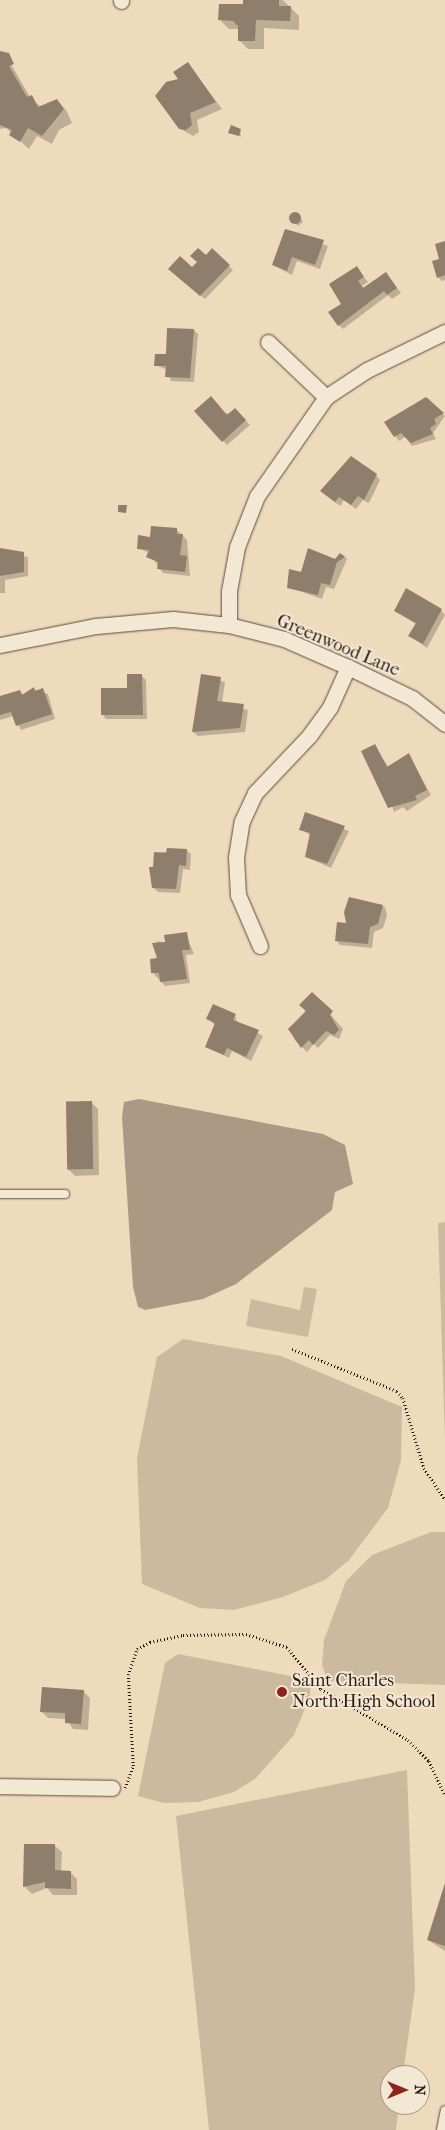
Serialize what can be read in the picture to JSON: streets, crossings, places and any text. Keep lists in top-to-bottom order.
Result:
{
  "streets": {
    "street": ["Greenwood Lane"]
  },
  "places": ["Saint Charles North High School"],
  "north": "right"
}
